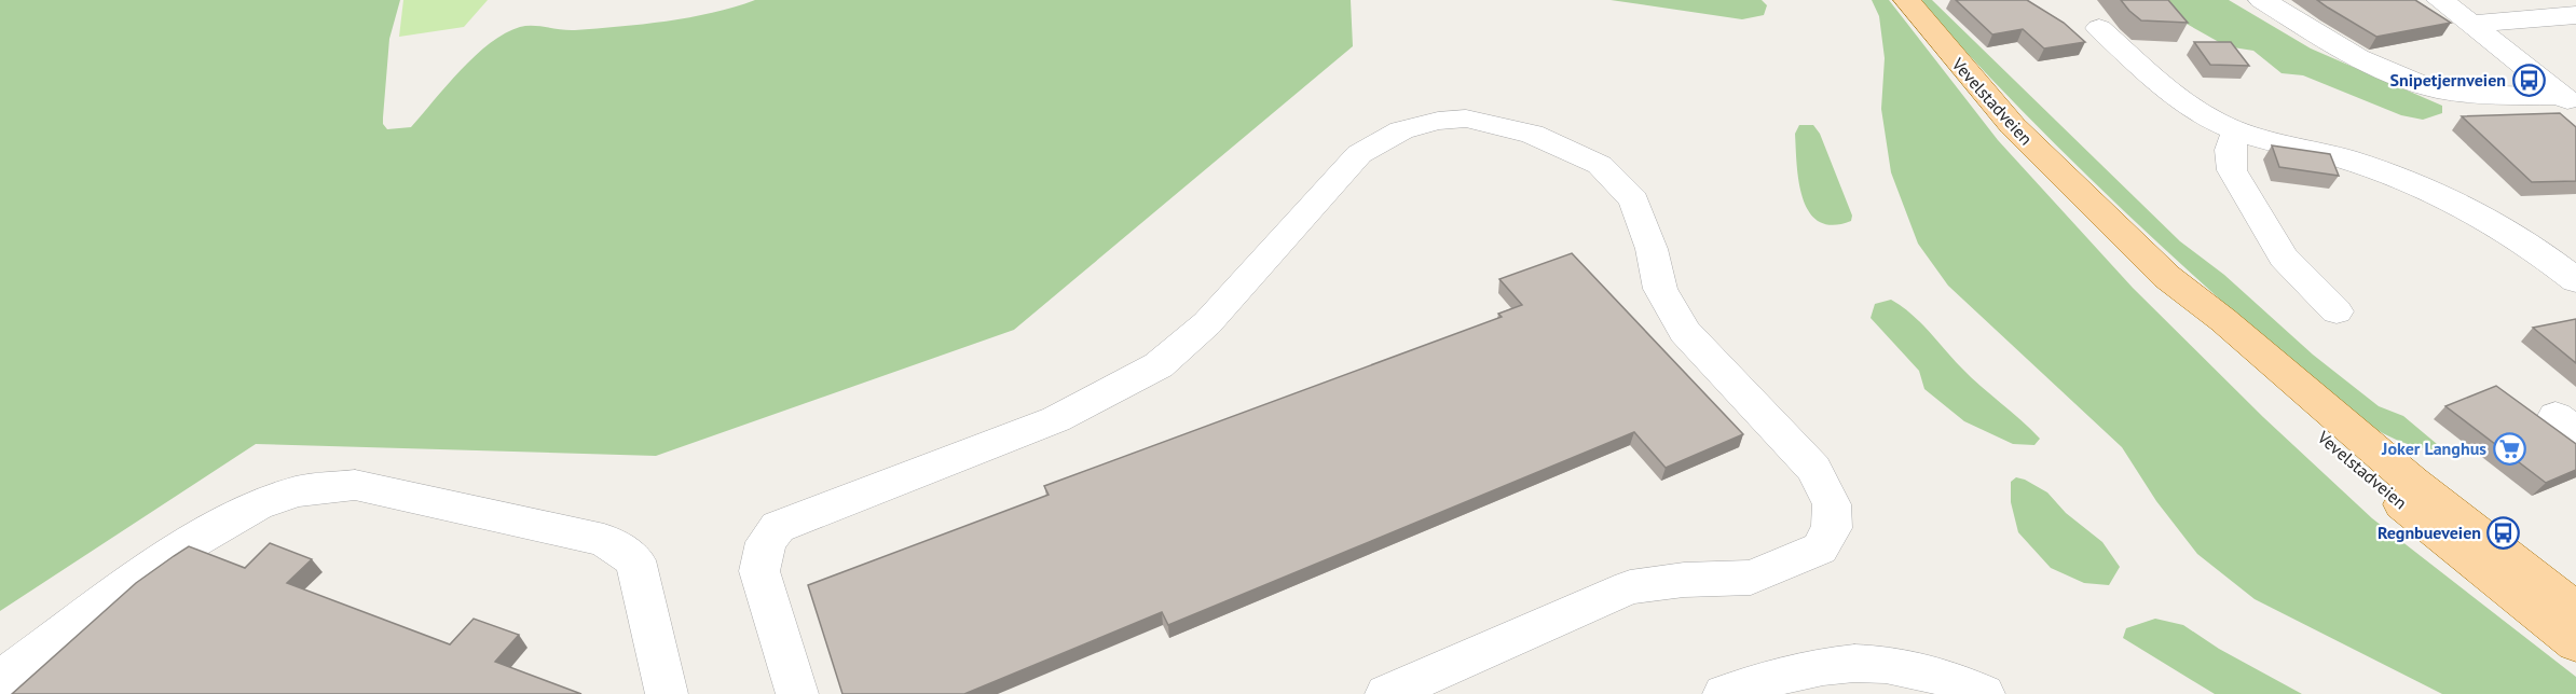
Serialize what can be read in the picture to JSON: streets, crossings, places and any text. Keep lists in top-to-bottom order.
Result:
{
  "streets": {
    "main road": ["Vevelstadveien"]
  },
  "places": {
    "bus stop": ["Snipetjernveien", "Regnbueveien"],
    "supermarket": ["Joker Langhus"]
  }
}
